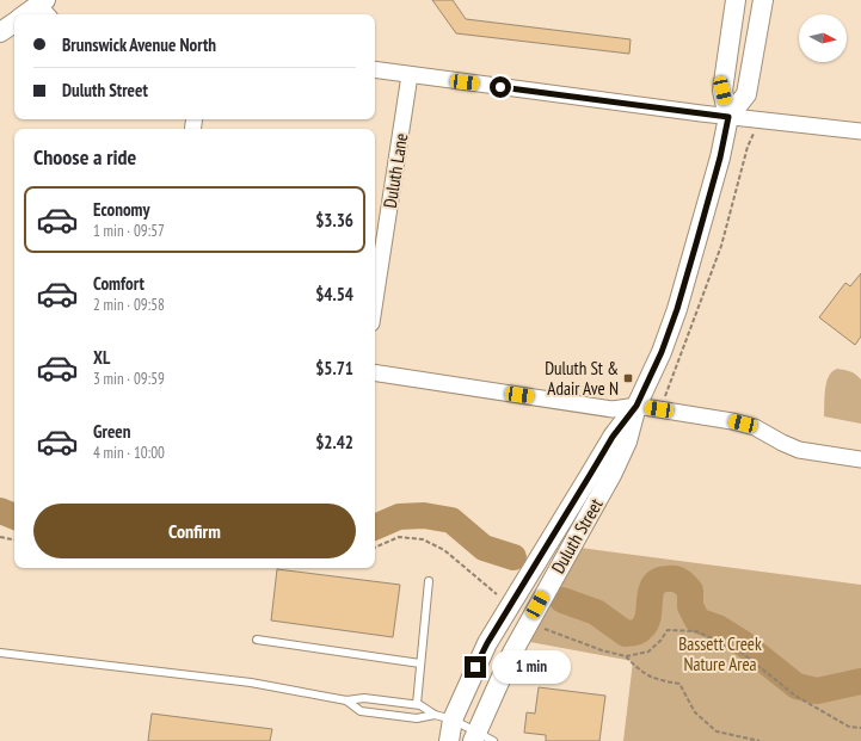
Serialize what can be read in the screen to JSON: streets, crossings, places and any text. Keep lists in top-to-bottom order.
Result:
{
  "streets": {
    "street": ["Duluth Lane", "Duluth Street"]
  },
  "parks": ["Bassett Creek Nature Area"],
  "places": {
    "transit": ["Duluth St & Adair Ave N"]
  },
  "north": "right",
  "page": {
    "banner": ["Brunswick Avenue North", "Duluth Street"],
    "heading": "Choose a ride",
    "list": [
      {
        "name": "Economy",
        "note": "1 min · 09:57",
        "value": "$3.36"
      },
      {
        "name": "Comfort",
        "note": "2 min · 09:58",
        "value": "$4.54"
      },
      {
        "name": "XL",
        "note": "3 min · 09:59",
        "value": "$5.71"
      },
      {
        "name": "Green",
        "note": "4 min · 10:00",
        "value": "$2.42"
      }
    ],
    "buttons": "Confirm",
    "bubble": "1 min"
  }
}
